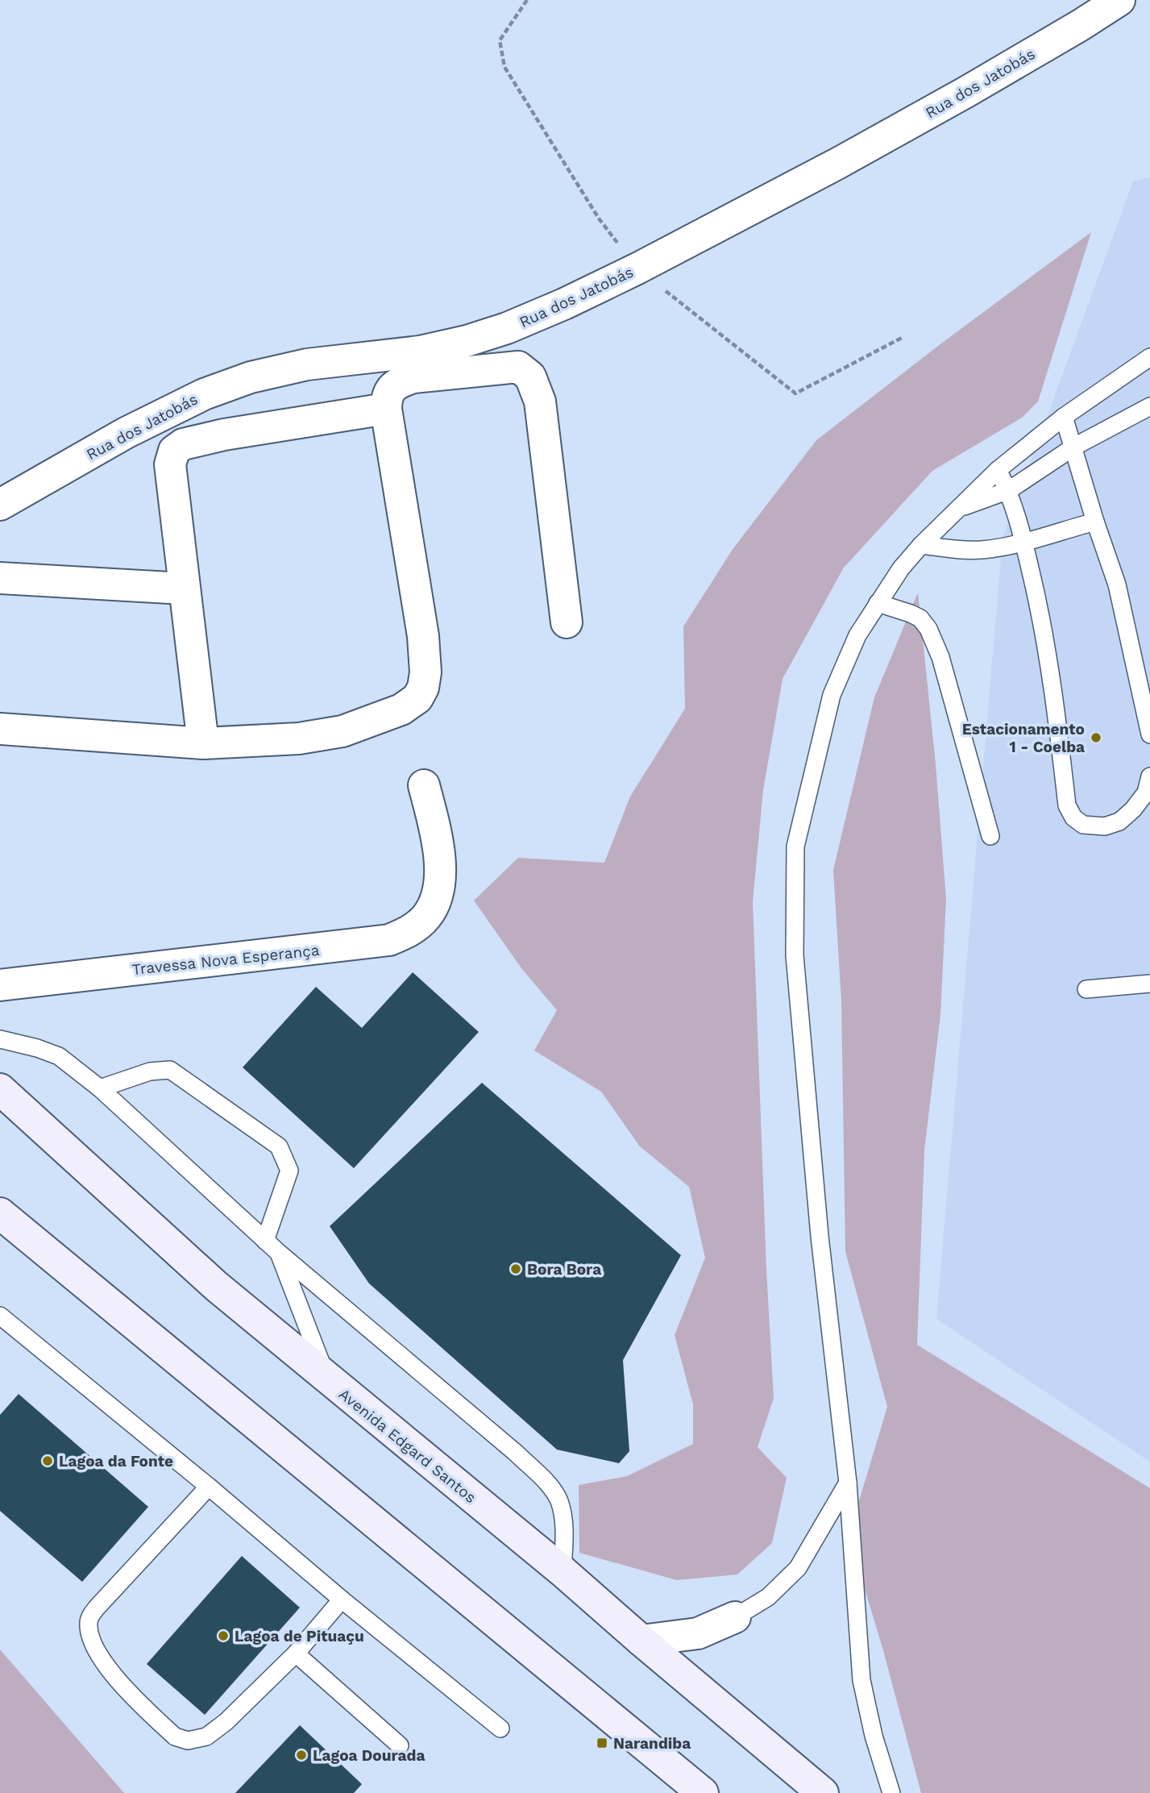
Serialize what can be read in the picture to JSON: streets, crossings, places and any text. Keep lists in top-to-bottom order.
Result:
{
  "streets": {
    "main road": ["Avenida Edgard Santos"],
    "street": ["Rua dos Jatobás", "Travessa Nova Esperança"]
  },
  "places": {
    "other": [
      "Estacionamento 1 - Coelba",
      "Bora Bora",
      "Lagoa da Fonte",
      "Lagoa de Pituaçu",
      "Lagoa Dourada"
    ],
    "transit": ["Narandiba"]
  }
}
